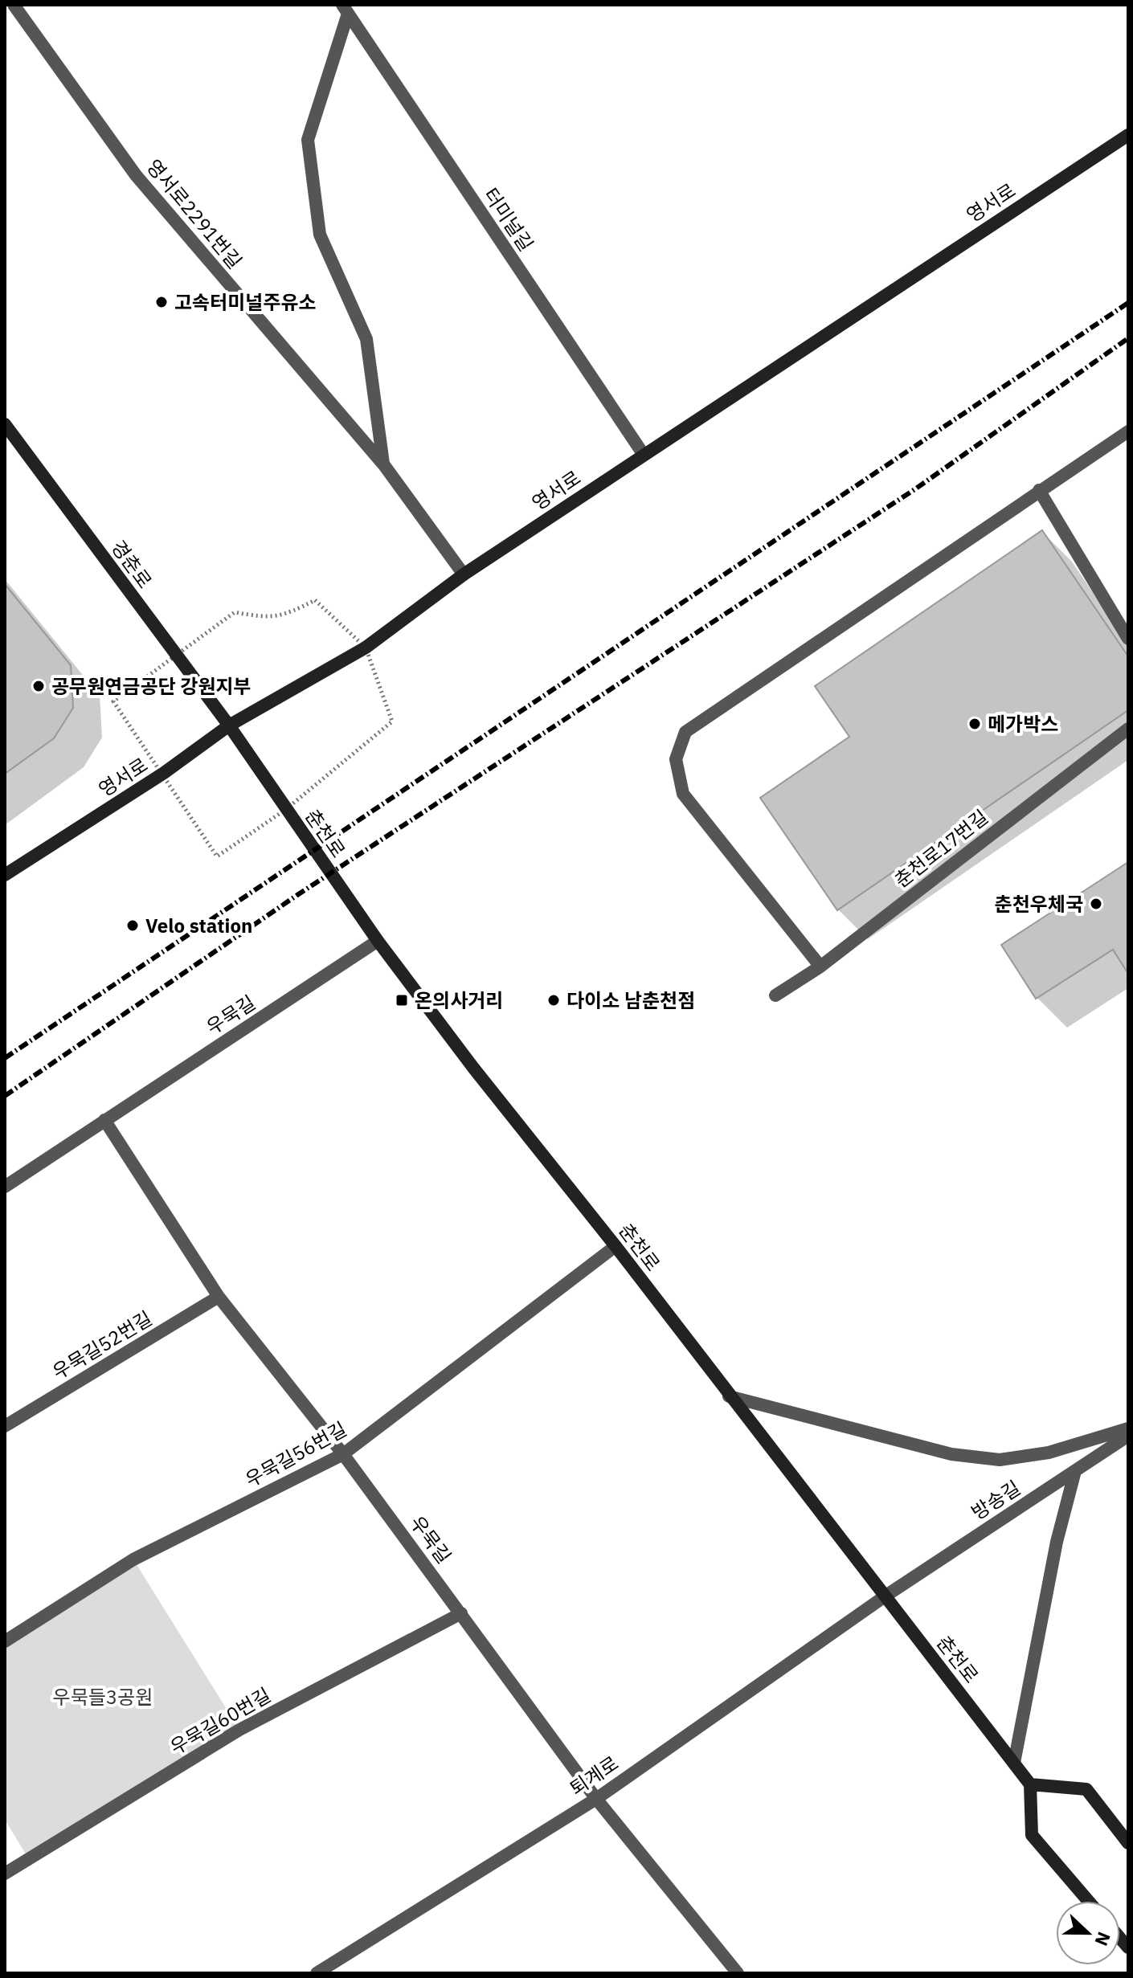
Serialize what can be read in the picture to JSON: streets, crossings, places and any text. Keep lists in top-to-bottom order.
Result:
{
  "streets": {
    "street": [
      "영서로",
      "영서로2291번길",
      "터미널길",
      "경춘로",
      "춘천로",
      "춘천로17번길",
      "우묵길",
      "우묵길52번길",
      "우묵길56번길",
      "방송길",
      "우묵길60번길",
      "퇴계로"
    ]
  },
  "crossings": [
    ["영서로", "영서로2291번길"],
    ["영서로", "터미널길"],
    ["영서로", "경춘로"],
    ["영서로", "춘천로"],
    ["영서로2291번길", "터미널길"],
    ["경춘로", "춘천로"],
    ["춘천로", "우묵길"],
    ["춘천로", "우묵길56번길"],
    ["춘천로", "방송길"],
    ["춘천로", "퇴계로"],
    ["우묵길", "우묵길52번길"],
    ["우묵길", "우묵길56번길"],
    ["우묵길", "우묵길60번길"],
    ["우묵길", "퇴계로"],
    ["방송길", "퇴계로"]
  ],
  "parks": ["우묵들3공원"],
  "places": {
    "other": [
      "고속터미널주유소",
      "공무원연금공단 강원지부",
      "메가박스",
      "춘천우체국",
      "Velo station",
      "다이소 남춘천점"
    ],
    "transit": ["온의사거리"]
  },
  "north": "right"
}
